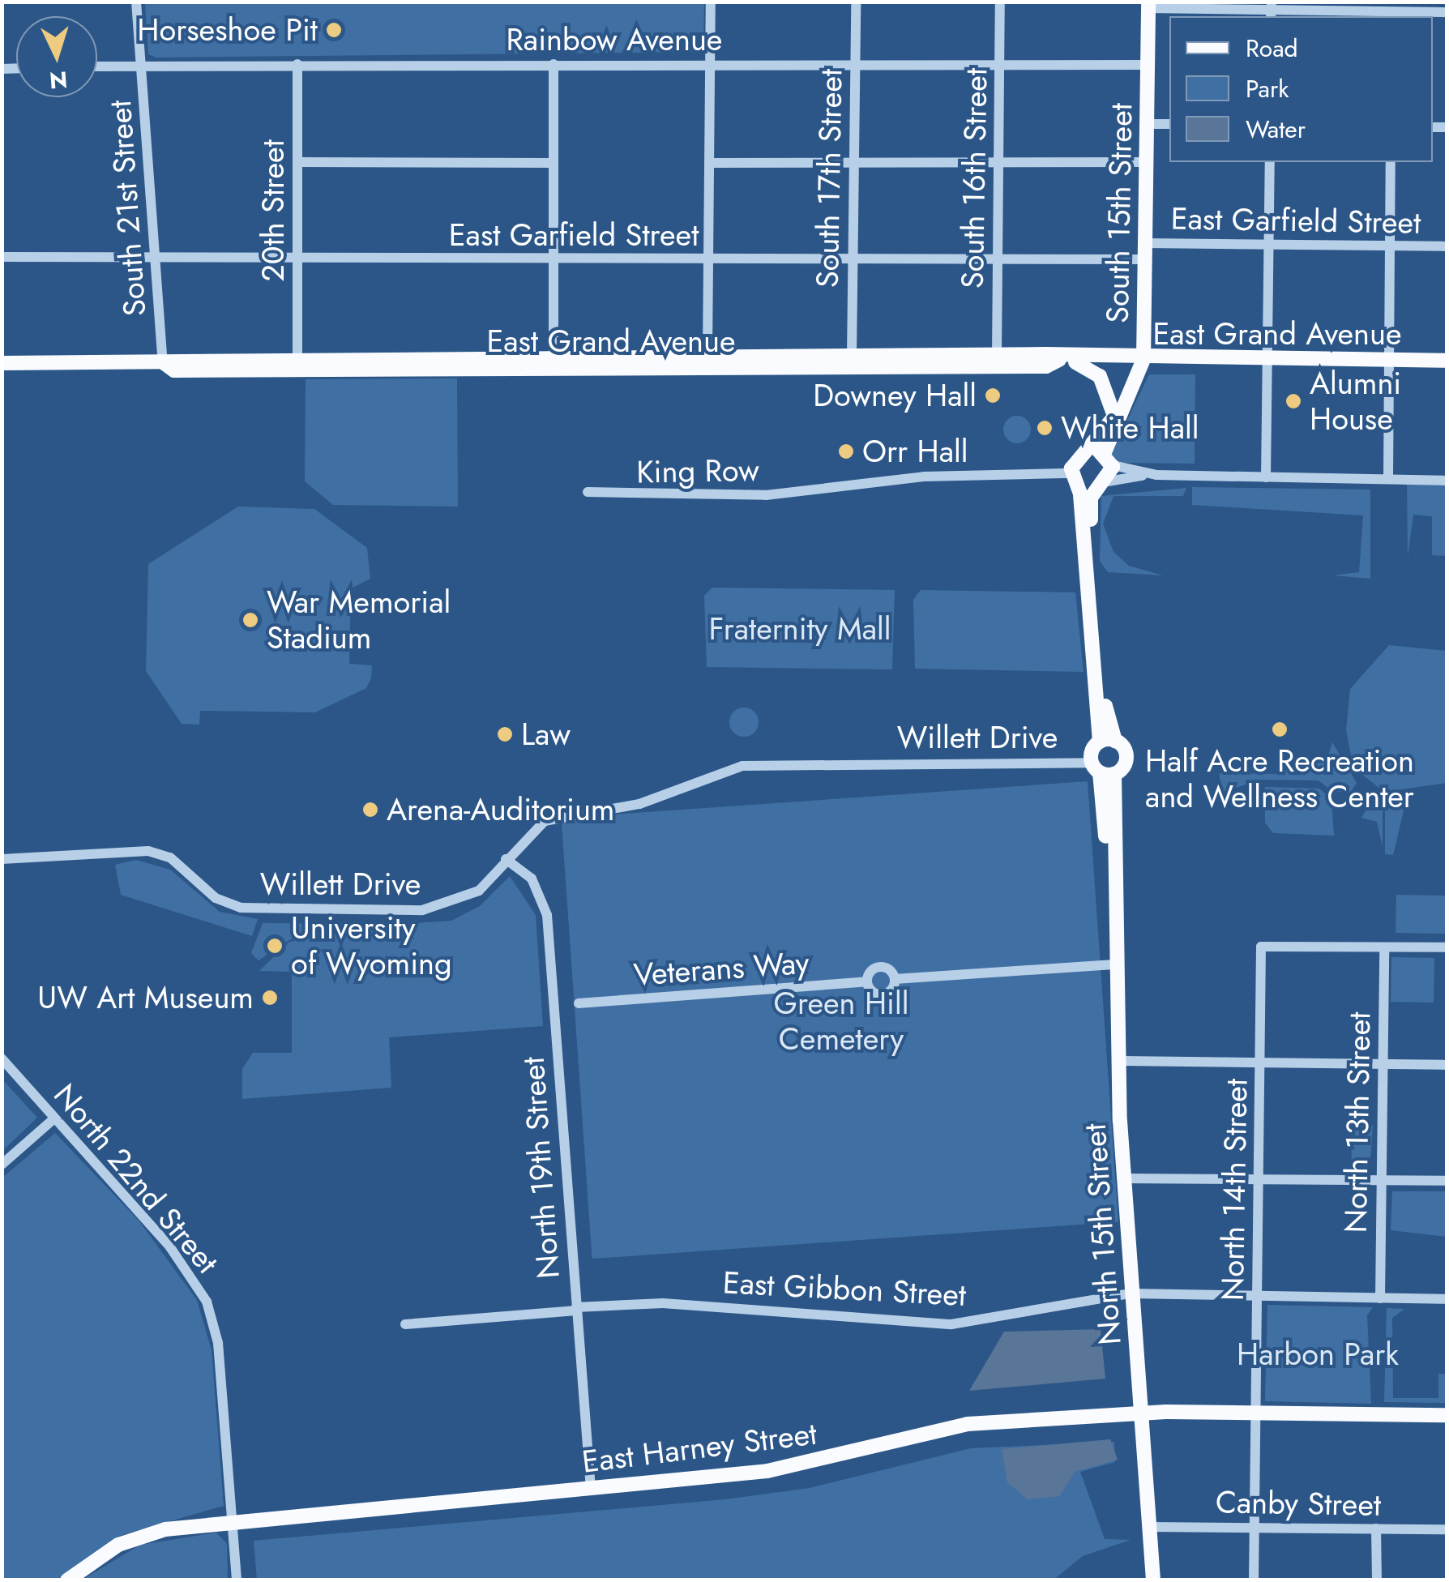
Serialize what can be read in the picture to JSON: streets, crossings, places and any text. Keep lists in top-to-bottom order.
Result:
{
  "streets": {
    "main road": [
      "South 15th Street",
      "East Grand Avenue",
      "North 15th Street",
      "East Harney Street"
    ],
    "street": [
      "Rainbow Avenue",
      "South 17th Street",
      "South 16th Street",
      "South 21st Street",
      "20th Street",
      "East Garfield Street",
      "King Row",
      "Willett Drive",
      "Veterans Way",
      "North 13th Street",
      "North 19th Street",
      "North 22nd Street",
      "North 14th Street",
      "East Gibbon Street",
      "Canby Street"
    ]
  },
  "crossings": [
    ["Rainbow Avenue", "South 17th Street"],
    ["Rainbow Avenue", "South 16th Street"],
    ["Rainbow Avenue", "South 21st Street"],
    ["Rainbow Avenue", "20th Street"],
    ["Rainbow Avenue", "South 15th Street"],
    ["South 17th Street", "East Garfield Street"],
    ["South 17th Street", "East Grand Avenue"],
    ["South 16th Street", "East Garfield Street"],
    ["South 16th Street", "East Grand Avenue"],
    ["South 21st Street", "East Garfield Street"],
    ["South 21st Street", "East Grand Avenue"],
    ["20th Street", "East Garfield Street"],
    ["20th Street", "East Grand Avenue"],
    ["South 15th Street", "East Garfield Street"],
    ["South 15th Street", "East Grand Avenue"],
    ["South 15th Street", "King Row"],
    ["South 15th Street", "North 15th Street"],
    ["Willett Drive", "North 19th Street"],
    ["Willett Drive", "North 15th Street"],
    ["North 13th Street", "North 14th Street"],
    ["North 13th Street", "East Gibbon Street"],
    ["North 19th Street", "East Gibbon Street"],
    ["North 19th Street", "East Harney Street"],
    ["North 22nd Street", "East Harney Street"],
    ["North 14th Street", "East Gibbon Street"],
    ["North 14th Street", "East Harney Street"],
    ["North 14th Street", "Canby Street"],
    ["North 15th Street", "East Gibbon Street"],
    ["North 15th Street", "East Harney Street"],
    ["North 15th Street", "Canby Street"]
  ],
  "parks": ["Fraternity Mall", "Green Hill Cemetery", "Harbon Park"],
  "places": [
    "Horseshoe Pit",
    "Downey Hall",
    "Alumni House",
    "White Hall",
    "Orr Hall",
    "War Memorial Stadium",
    "Half Acre Recreation and Wellness Center",
    "Law",
    "Arena-Auditorium",
    "University of Wyoming",
    "UW Art Museum"
  ],
  "legend": ["Road", "Park", "Water"],
  "north": "bottom"
}
